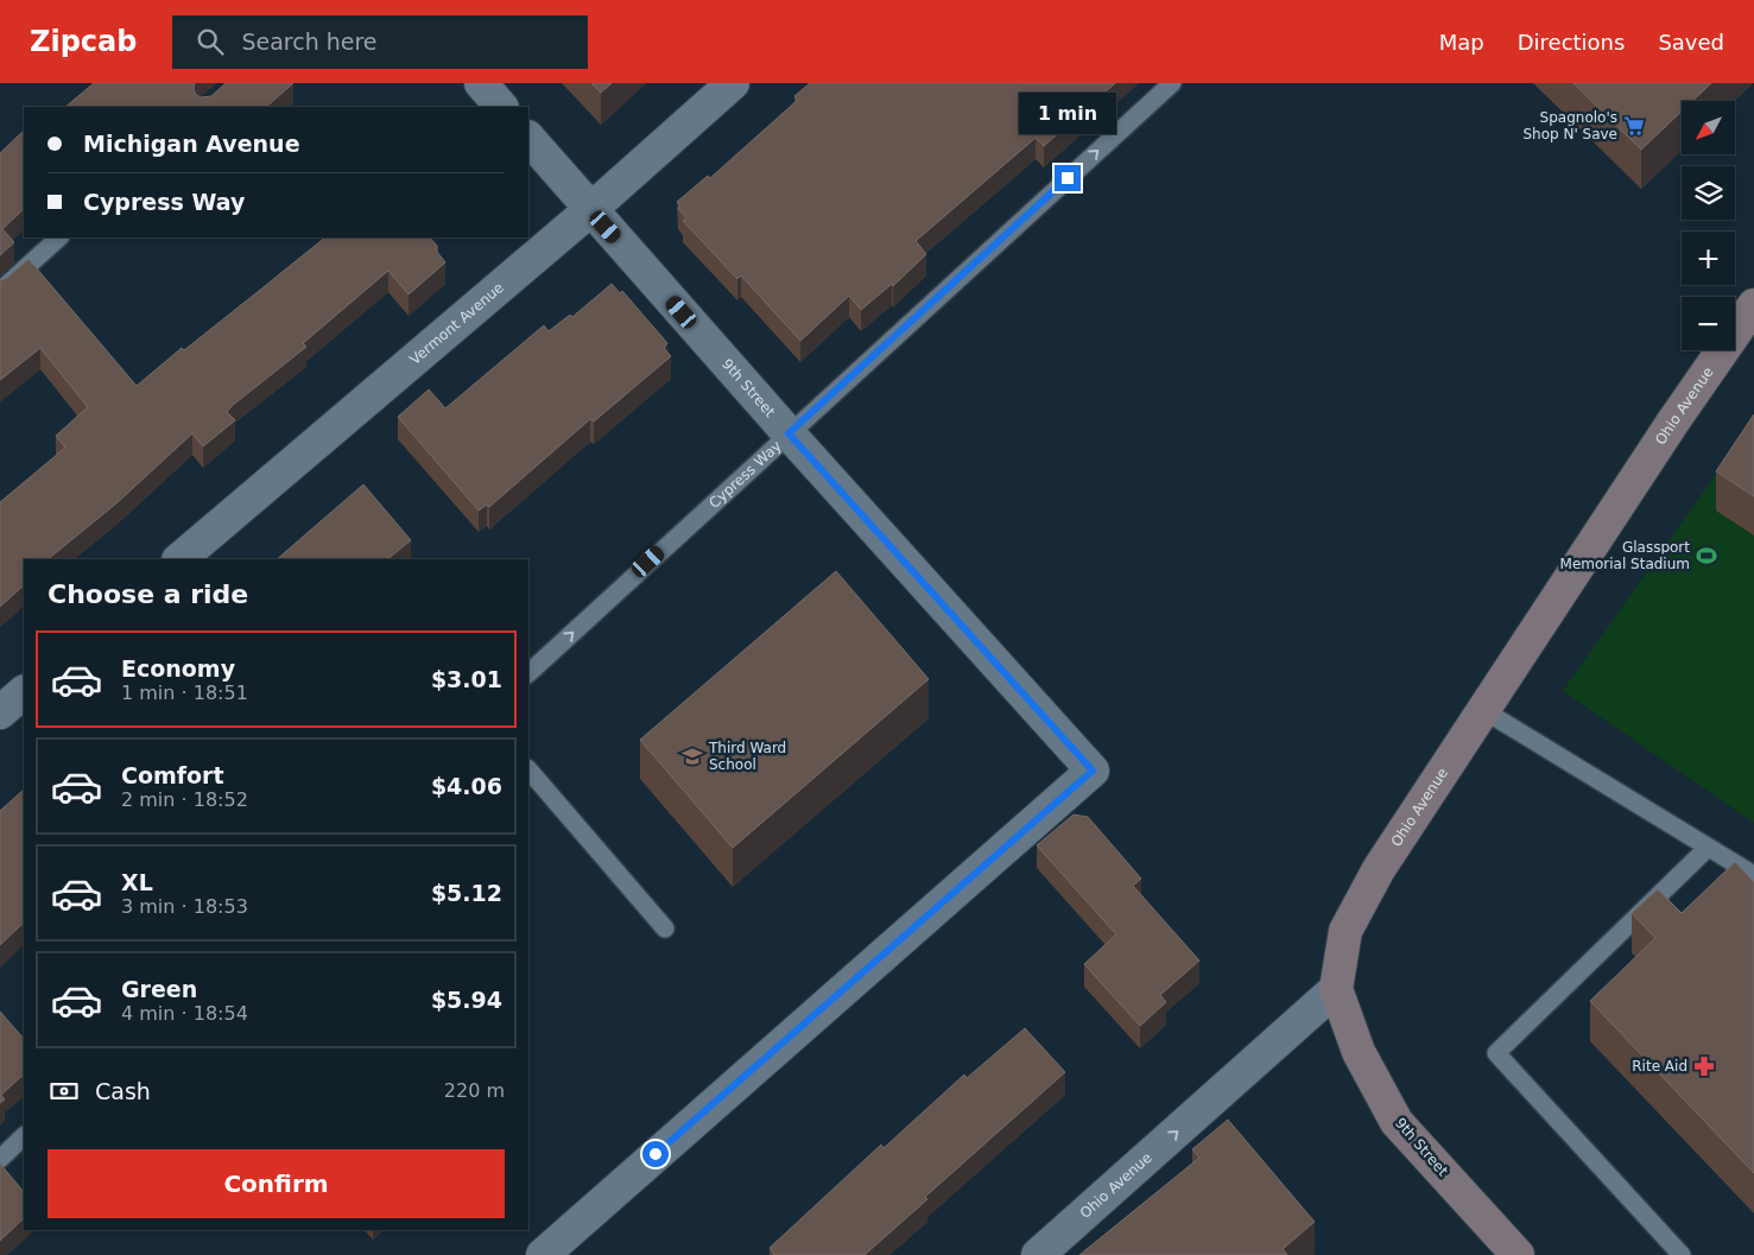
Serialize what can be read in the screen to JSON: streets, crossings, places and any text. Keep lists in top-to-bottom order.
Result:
{
  "streets": {
    "main road": ["9th Street", "Ohio Avenue"],
    "street": ["Vermont Avenue"],
    "lane": ["Cypress Way"]
  },
  "crossings": [
    ["Vermont Avenue", "9th Street"],
    ["9th Street", "Ohio Avenue"],
    ["9th Street", "Cypress Way"]
  ],
  "one_way": ["Cypress Way"],
  "places": {
    "supermarket": ["Spagnolo's Shop N' Save"],
    "sports": ["Glassport Memorial Stadium"],
    "school or university": ["Third Ward School"],
    "pharmacy": ["Rite Aid"]
  },
  "north": "bottom left",
  "page": {
    "header": "Zipcab",
    "search": "Search here",
    "nav": ["Map", "Directions", "Saved"],
    "bubble": "1 min",
    "map_buttons": ["+", "−"],
    "banner": ["Michigan Avenue", "Cypress Way"],
    "heading": "Choose a ride",
    "list": [
      {
        "name": "Economy",
        "note": "1 min · 18:51",
        "value": "$3.01"
      },
      {
        "name": "Comfort",
        "note": "2 min · 18:52",
        "value": "$4.06"
      },
      {
        "name": "XL",
        "note": "3 min · 18:53",
        "value": "$5.12"
      },
      {
        "name": "Green",
        "note": "4 min · 18:54",
        "value": "$5.94"
      }
    ],
    "pay": ["Cash", "220 m"],
    "buttons": "Confirm"
  }
}
